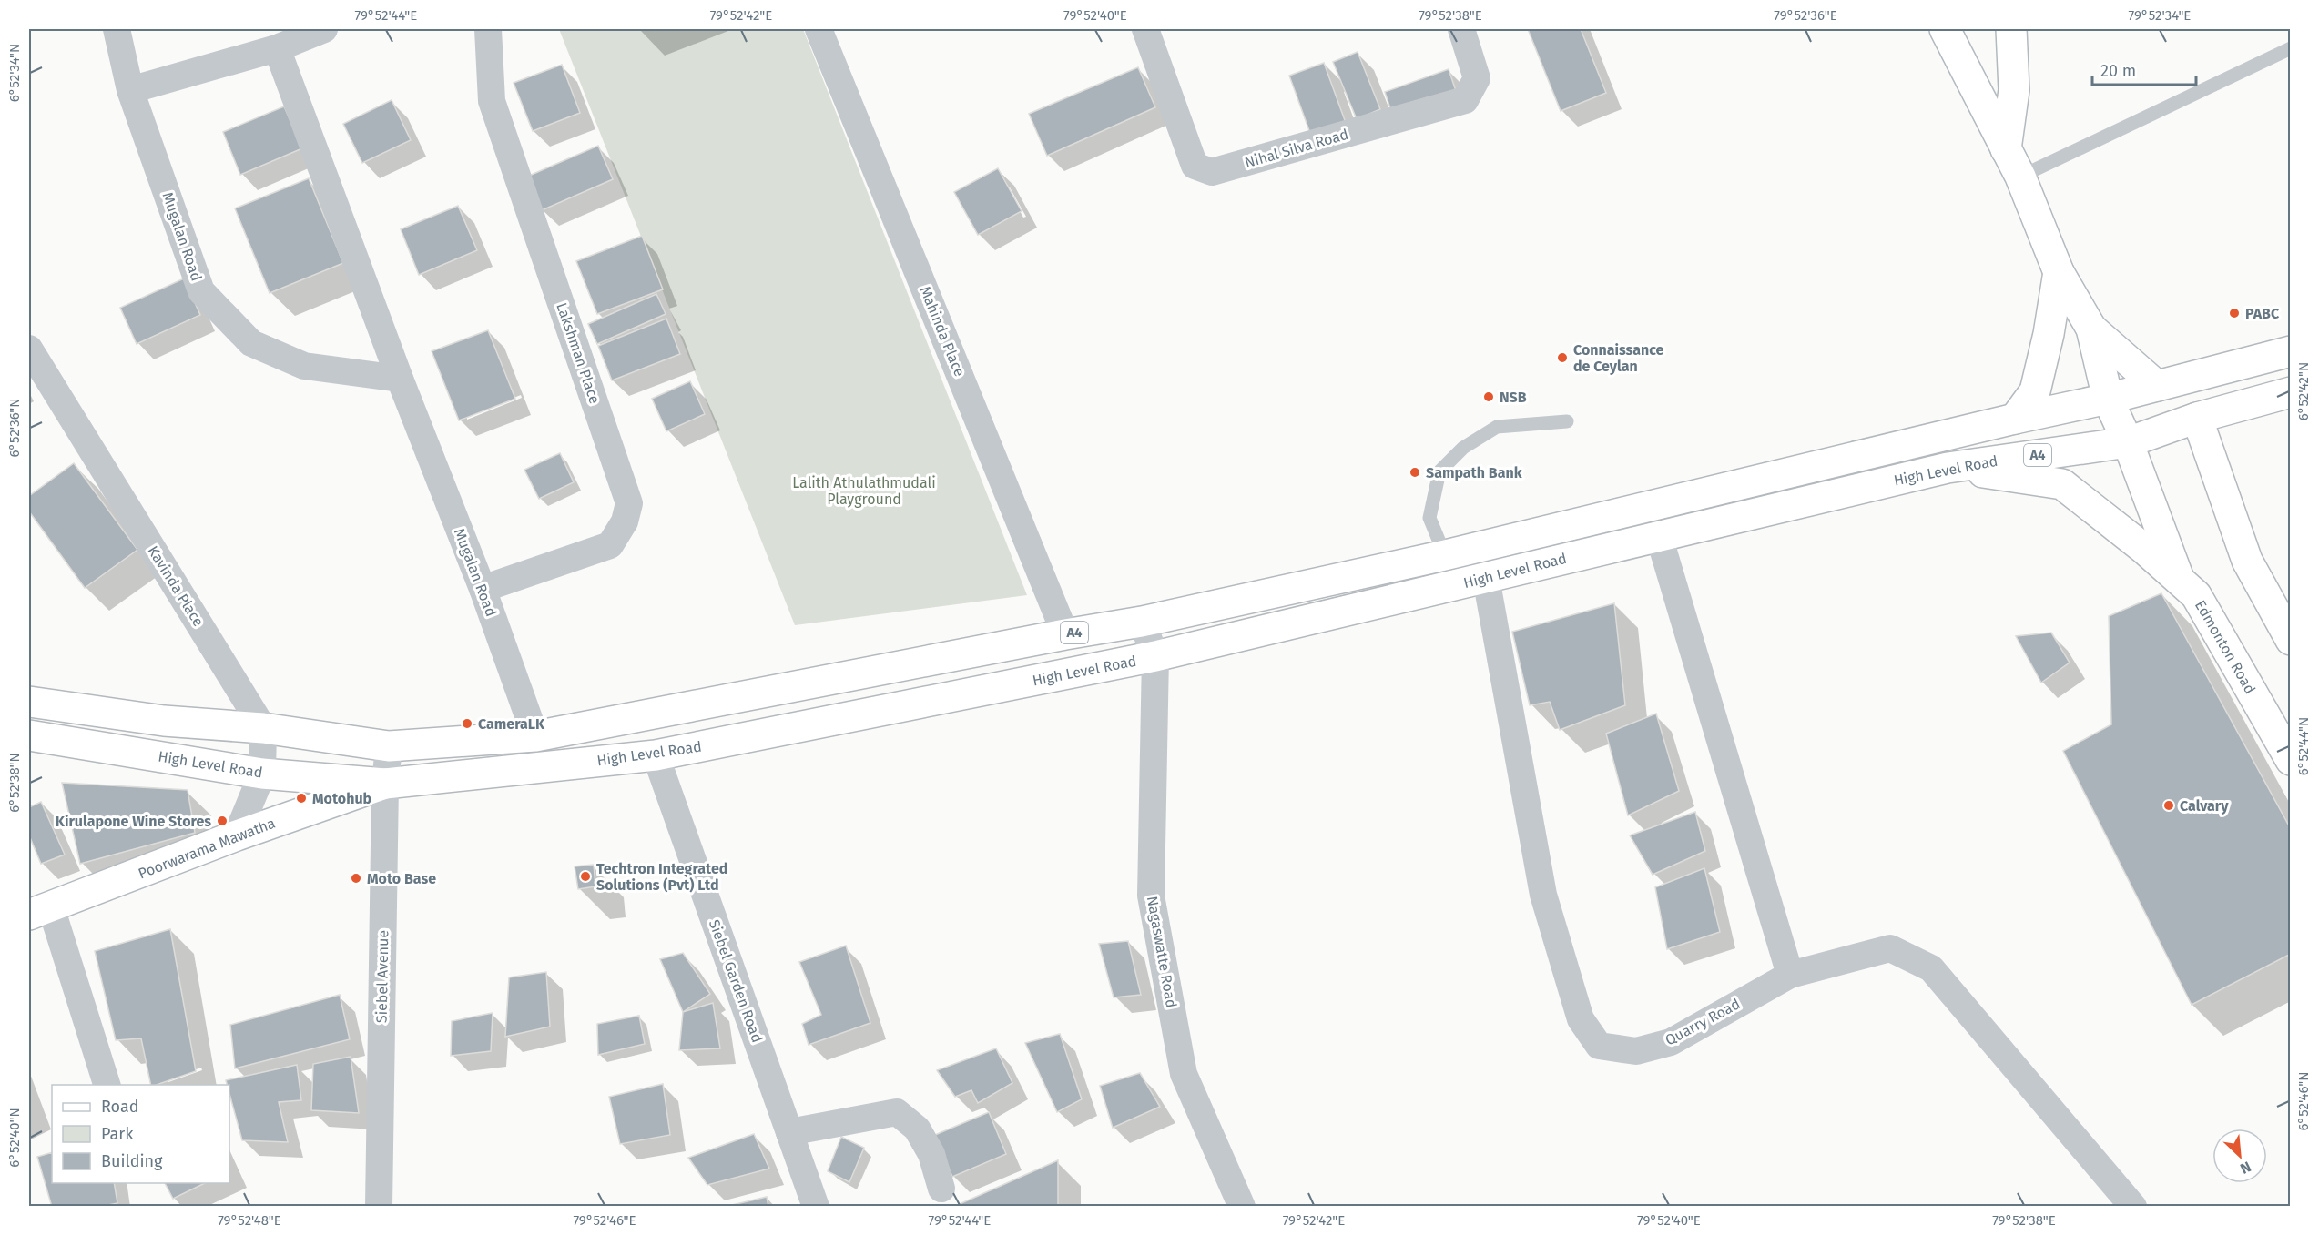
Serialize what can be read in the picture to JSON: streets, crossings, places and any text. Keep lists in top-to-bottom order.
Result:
{
  "streets": {
    "main road": [
      "A4",
      "High Level Road",
      "Edmonton Road",
      "Poorwarama Mawatha"
    ],
    "street": [
      "Nihal Silva Road",
      "Mugalan Road",
      "Mahinda Place",
      "Lakshman Place",
      "Kavinda Place",
      "Nagaswatte Road",
      "Siebel Avenue",
      "Siebel Garden Road",
      "Quarry Road"
    ]
  },
  "crossings": [
    ["Mugalan Road", "Lakshman Place"],
    ["Mugalan Road", "High Level Road"],
    ["Mahinda Place", "High Level Road"],
    ["A4", "High Level Road"],
    ["A4", "Edmonton Road"],
    ["High Level Road", "Kavinda Place"],
    ["High Level Road", "Edmonton Road"],
    ["High Level Road", "Poorwarama Mawatha"],
    ["High Level Road", "Nagaswatte Road"],
    ["High Level Road", "Siebel Avenue"],
    ["High Level Road", "Siebel Garden Road"],
    ["High Level Road", "Quarry Road"],
    ["Poorwarama Mawatha", "Siebel Avenue"]
  ],
  "parks": ["Lalith Athulathmudali Playground"],
  "places": [
    "PABC",
    "Connaissance de Ceylan",
    "NSB",
    "Sampath Bank",
    "CameraLK",
    "Motohub",
    "Calvary",
    "Kirulapone Wine Stores",
    "Techtron Integrated Solutions (Pvt) Ltd",
    "Moto Base"
  ],
  "legend": ["Road", "Park", "Building"],
  "scale_bar": "20 m",
  "north": "bottom right",
  "coordinates": [
    "79°52'44\"E",
    "79°52'42\"E",
    "79°52'40\"E",
    "79°52'38\"E",
    "79°52'36\"E",
    "79°52'34\"E",
    "6°52'34\"N",
    "6°52'42\"N",
    "6°52'36\"N",
    "6°52'44\"N",
    "6°52'38\"N",
    "6°52'46\"N",
    "6°52'40\"N",
    "79°52'48\"E",
    "79°52'46\"E"
  ]
}
